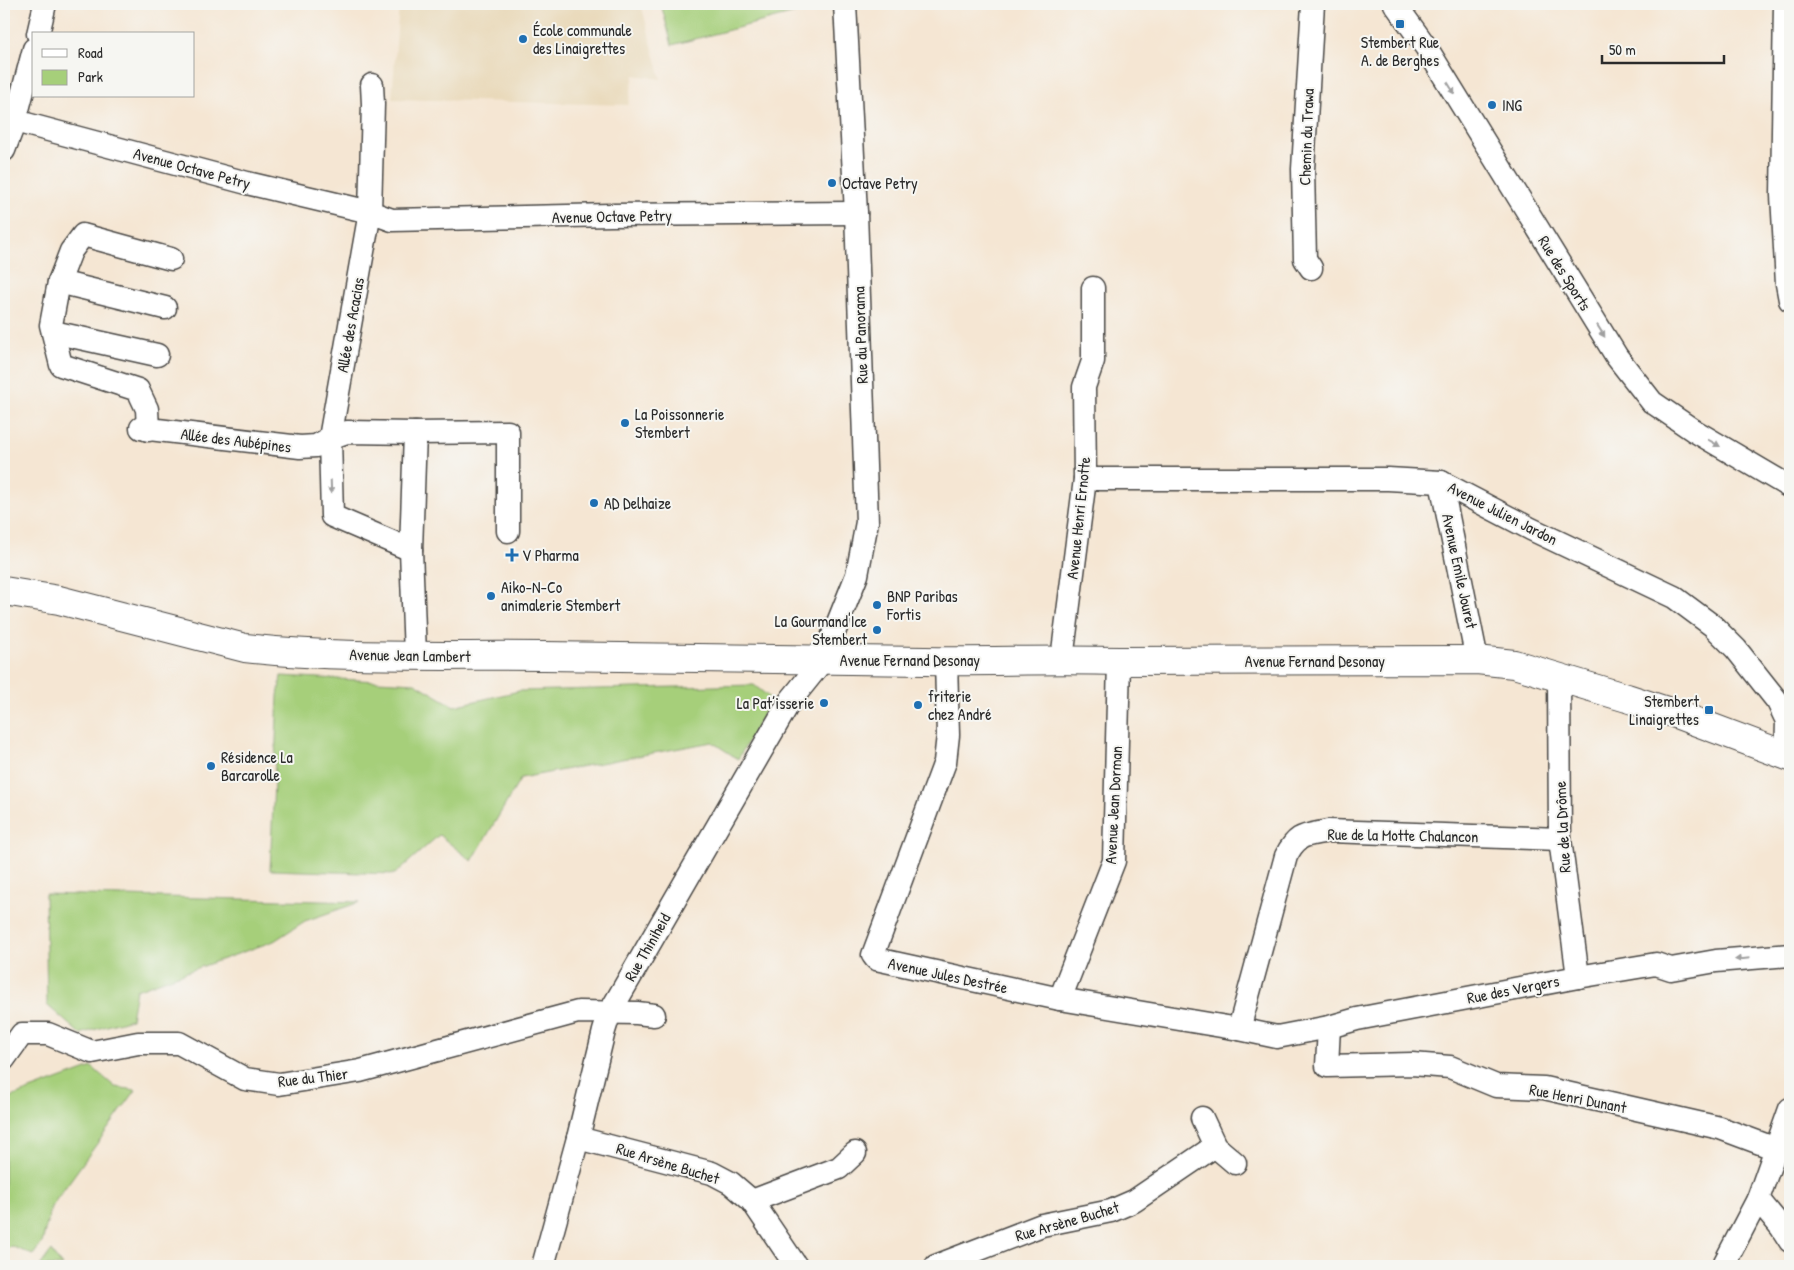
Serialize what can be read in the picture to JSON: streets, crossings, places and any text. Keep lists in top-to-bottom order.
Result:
{
  "streets": {
    "main road": ["Avenue Jean Lambert", "Avenue Fernand Desonay"],
    "street": [
      "Chemin du Trawa",
      "Avenue Octave Petry",
      "Rue des Sports",
      "Allée des Acacias",
      "Rue du Panorama",
      "Allée des Aubépines",
      "Avenue Julien Jardon",
      "Avenue Henri Ernotte",
      "Avenue Emile Jouret",
      "Avenue Jean Dorman",
      "Rue de la Drôme",
      "Rue de la Motte Chalancon",
      "Rue Thiniheid",
      "Avenue Jules Destrée",
      "Rue des Vergers",
      "Rue du Thier",
      "Rue Henri Dunant",
      "Rue Arsène Buchet"
    ]
  },
  "crossings": [
    ["Avenue Octave Petry", "Allée des Acacias"],
    ["Avenue Octave Petry", "Rue du Panorama"],
    ["Allée des Acacias", "Allée des Aubépines"],
    ["Rue du Panorama", "Avenue Jean Lambert"],
    ["Rue du Panorama", "Avenue Fernand Desonay"],
    ["Rue du Panorama", "Rue Thiniheid"],
    ["Avenue Julien Jardon", "Avenue Henri Ernotte"],
    ["Avenue Julien Jardon", "Avenue Emile Jouret"],
    ["Avenue Julien Jardon", "Avenue Fernand Desonay"],
    ["Avenue Henri Ernotte", "Avenue Fernand Desonay"],
    ["Avenue Emile Jouret", "Avenue Fernand Desonay"],
    ["Avenue Jean Lambert", "Avenue Fernand Desonay"],
    ["Avenue Jean Lambert", "Rue Thiniheid"],
    ["Avenue Fernand Desonay", "Avenue Jean Dorman"],
    ["Avenue Fernand Desonay", "Rue de la Drôme"],
    ["Avenue Fernand Desonay", "Rue Thiniheid"],
    ["Avenue Fernand Desonay", "Avenue Jules Destrée"],
    ["Avenue Jean Dorman", "Avenue Jules Destrée"],
    ["Rue de la Drôme", "Rue de la Motte Chalancon"],
    ["Rue de la Drôme", "Rue des Vergers"],
    ["Rue de la Motte Chalancon", "Avenue Jules Destrée"],
    ["Rue de la Motte Chalancon", "Rue des Vergers"],
    ["Rue Thiniheid", "Rue du Thier"],
    ["Rue Thiniheid", "Rue Arsène Buchet"],
    ["Avenue Jules Destrée", "Rue des Vergers"],
    ["Rue des Vergers", "Rue Henri Dunant"]
  ],
  "one_way": ["Rue des Sports", "Allée des Acacias", "Rue des Vergers"],
  "places": {
    "transit": ["Stembert Rue A. de Berghes", "Stembert Linaigrettes"],
    "other": [
      "École communale des Linaigrettes",
      "ING",
      "Octave Petry",
      "La Poissonnerie Stembert",
      "AD Delhaize",
      "Aiko-N-Co animalerie Stembert",
      "BNP Paribas Fortis",
      "La Gourmand'Ice Stembert",
      "La Pat’isserie",
      "friterie chez André",
      "Résidence La Barcarolle"
    ],
    "health": ["V Pharma"]
  },
  "legend": ["Road", "Park"],
  "scale_bar": "50 m"
}
